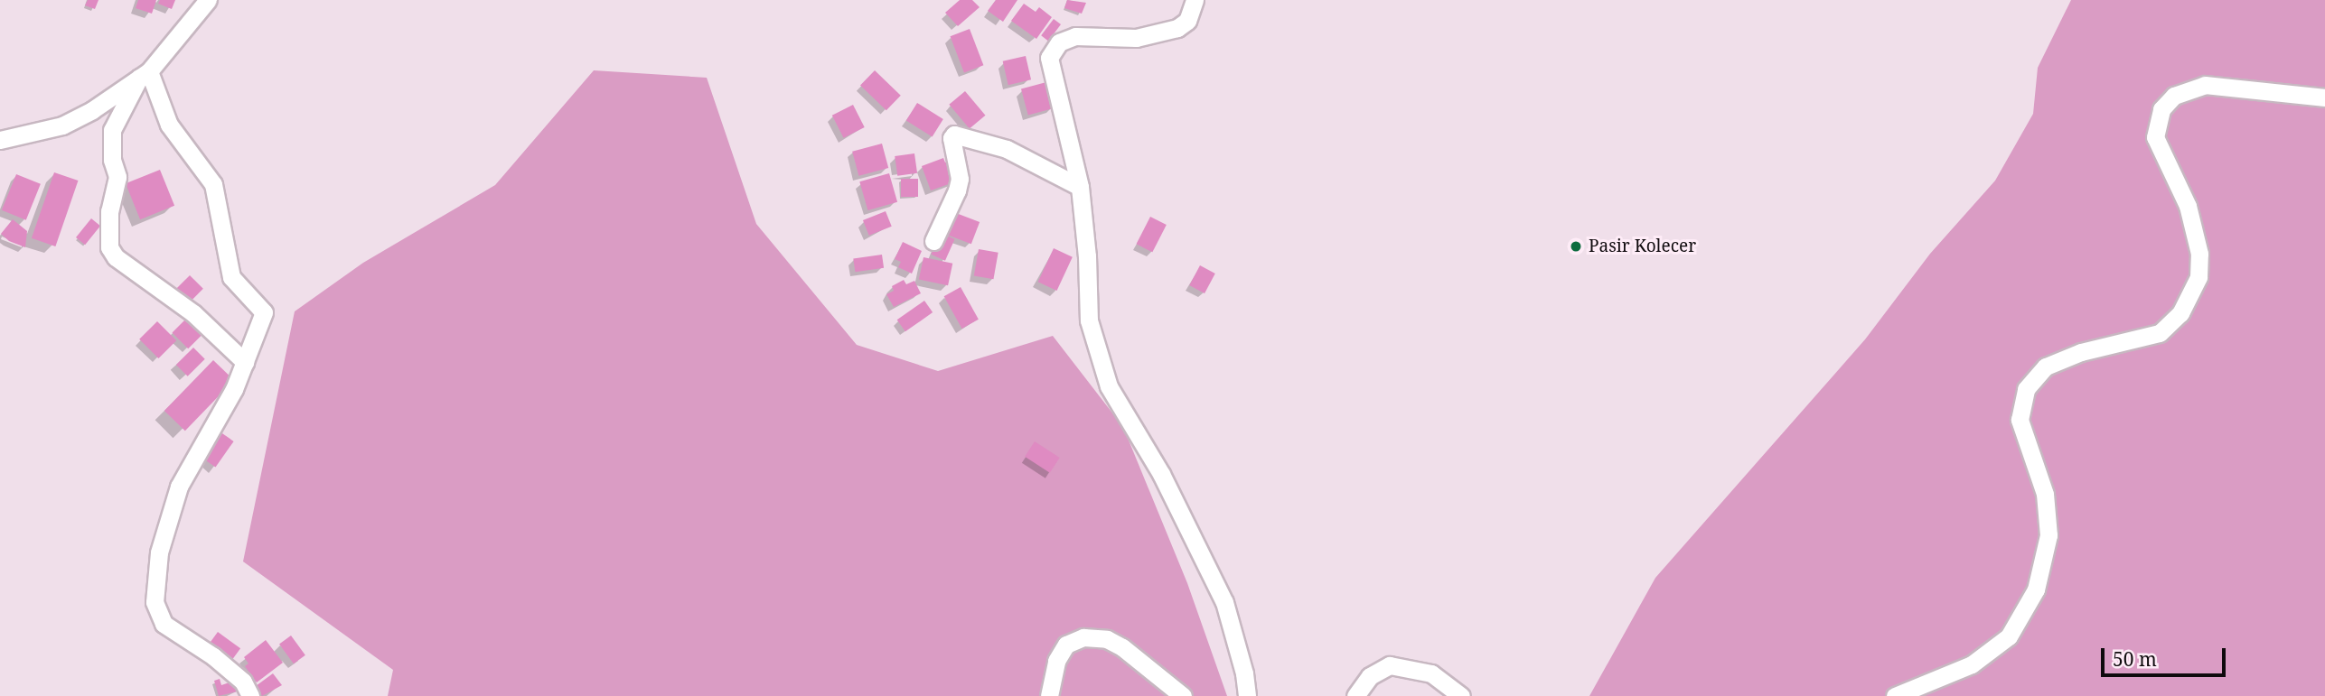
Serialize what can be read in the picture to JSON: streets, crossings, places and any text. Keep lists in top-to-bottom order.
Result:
{
  "places": ["Pasir Kolecer"],
  "scale_bar": "50 m"
}
